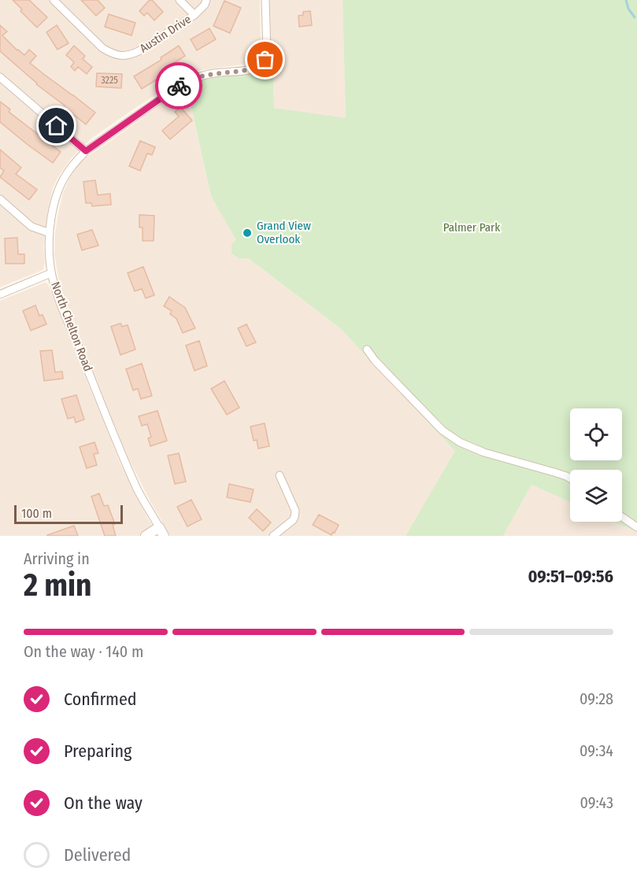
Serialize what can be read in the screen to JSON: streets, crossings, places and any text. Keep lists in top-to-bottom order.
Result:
{
  "streets": {
    "street": ["Austin Drive", "North Chelton Road"]
  },
  "parks": ["Palmer Park"],
  "places": ["Grand View Overlook"],
  "house_numbers": ["3225"],
  "scale_bar": "100 m",
  "page": {
    "scale": "100 m",
    "heading": ["2 min", "Arriving in", "09:51–09:56"],
    "bar": "On the way · 140 m",
    "list": [
      ["Confirmed", "09:28"],
      ["Preparing", "09:34"],
      ["On the way", "09:43"],
      "Delivered"
    ]
  }
}
